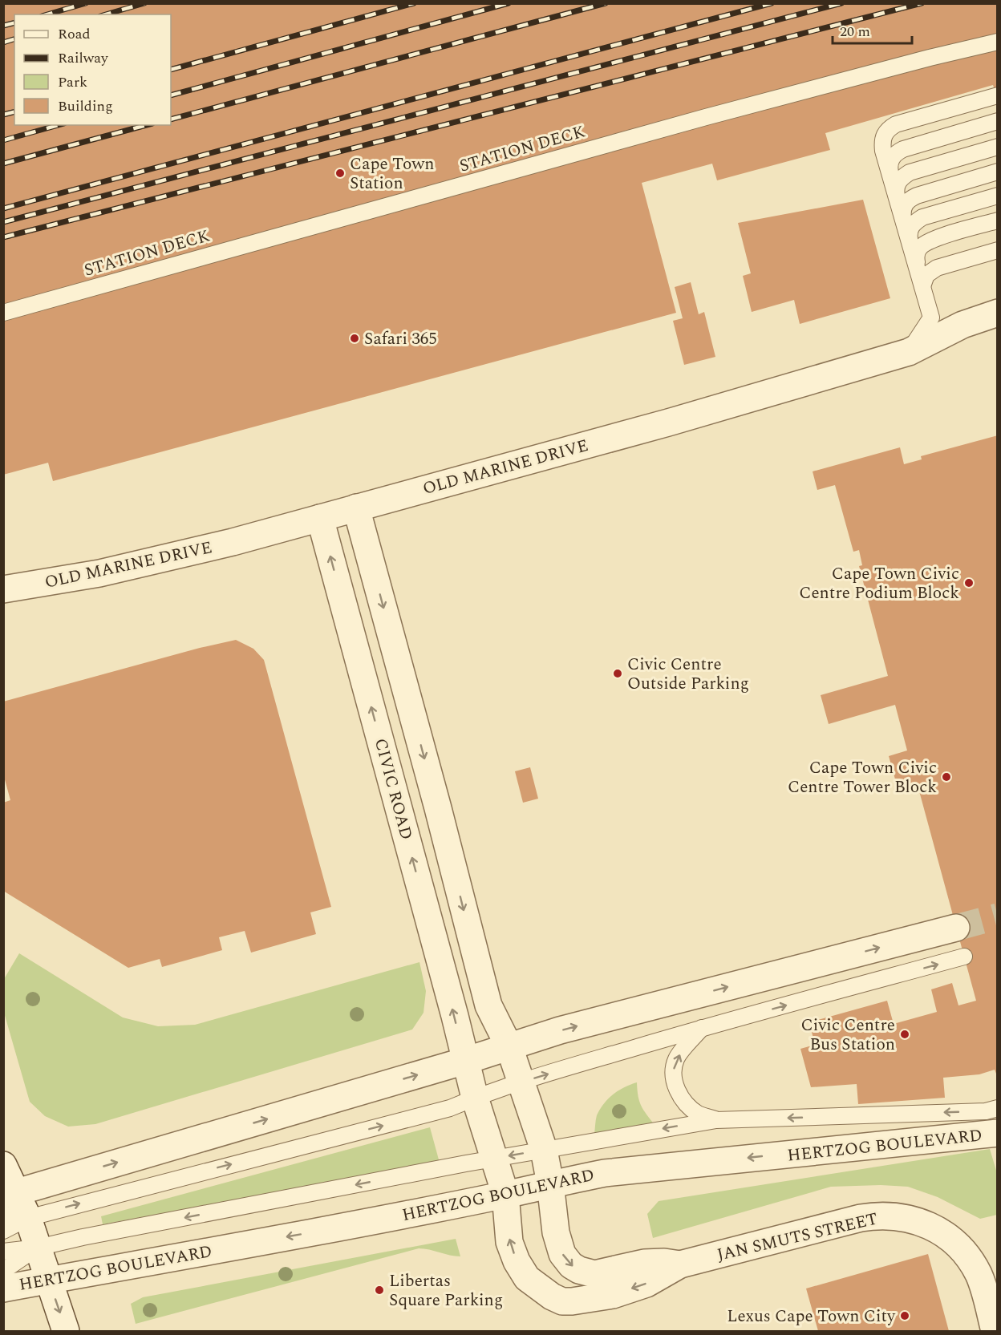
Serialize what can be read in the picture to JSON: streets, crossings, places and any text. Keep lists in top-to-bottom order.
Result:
{
  "streets": {
    "street": [
      "OLD MARINE DRIVE",
      "CIVIC ROAD",
      "HERTZOG BOULEVARD",
      "JAN SMUTS STREET"
    ],
    "lane": ["STATION DECK"]
  },
  "crossings": [
    ["OLD MARINE DRIVE", "CIVIC ROAD"],
    ["CIVIC ROAD", "JAN SMUTS STREET"],
    ["HERTZOG BOULEVARD", "JAN SMUTS STREET"]
  ],
  "places": [
    "Cape Town Station",
    "Safari 365",
    "Cape Town Civic Centre Podium Block",
    "Civic Centre Outside Parking",
    "Cape Town Civic Centre Tower Block",
    "Civic Centre Bus Station",
    "Libertas Square Parking",
    "Lexus Cape Town City"
  ],
  "legend": [
    "Road",
    "Railway",
    "Park",
    "Building"
  ],
  "scale_bar": "20 m"
}
